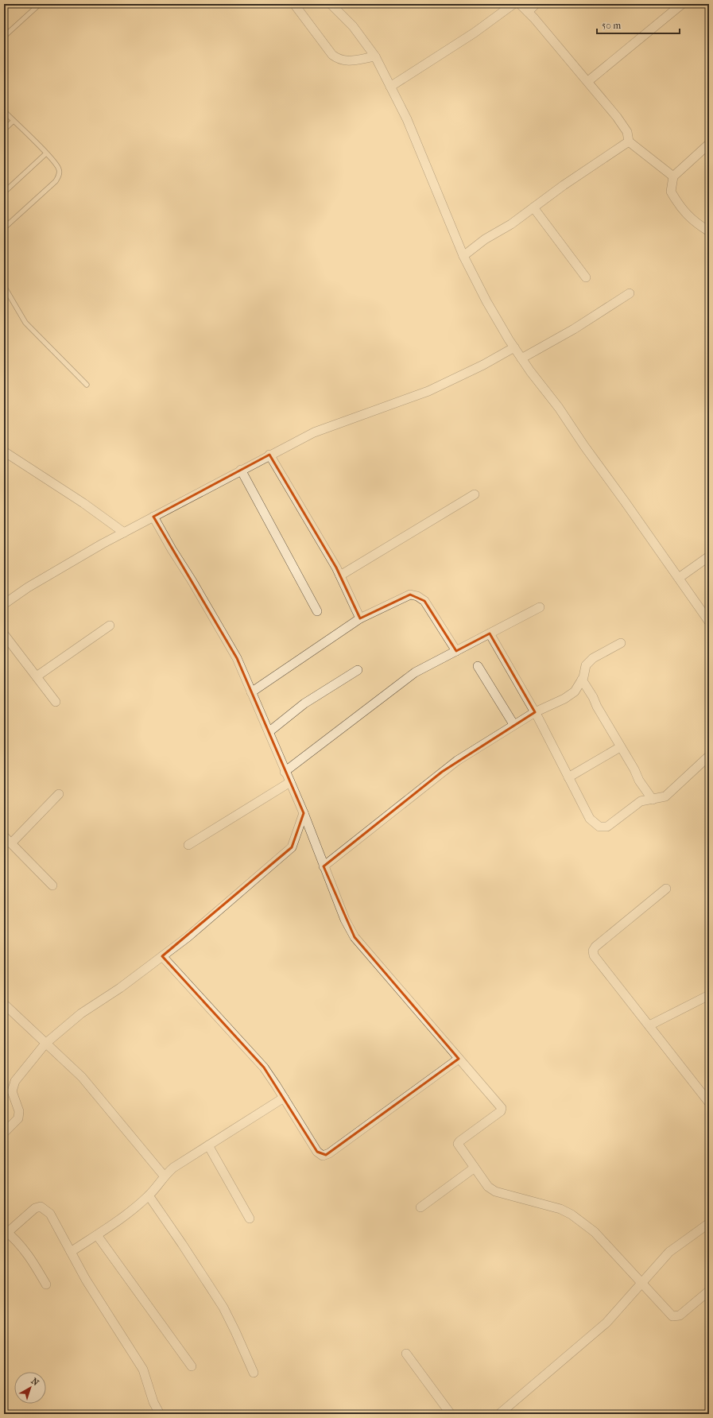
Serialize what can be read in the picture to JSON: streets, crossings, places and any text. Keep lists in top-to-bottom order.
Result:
{
  "scale_bar": "50 m",
  "north": "top right"
}
